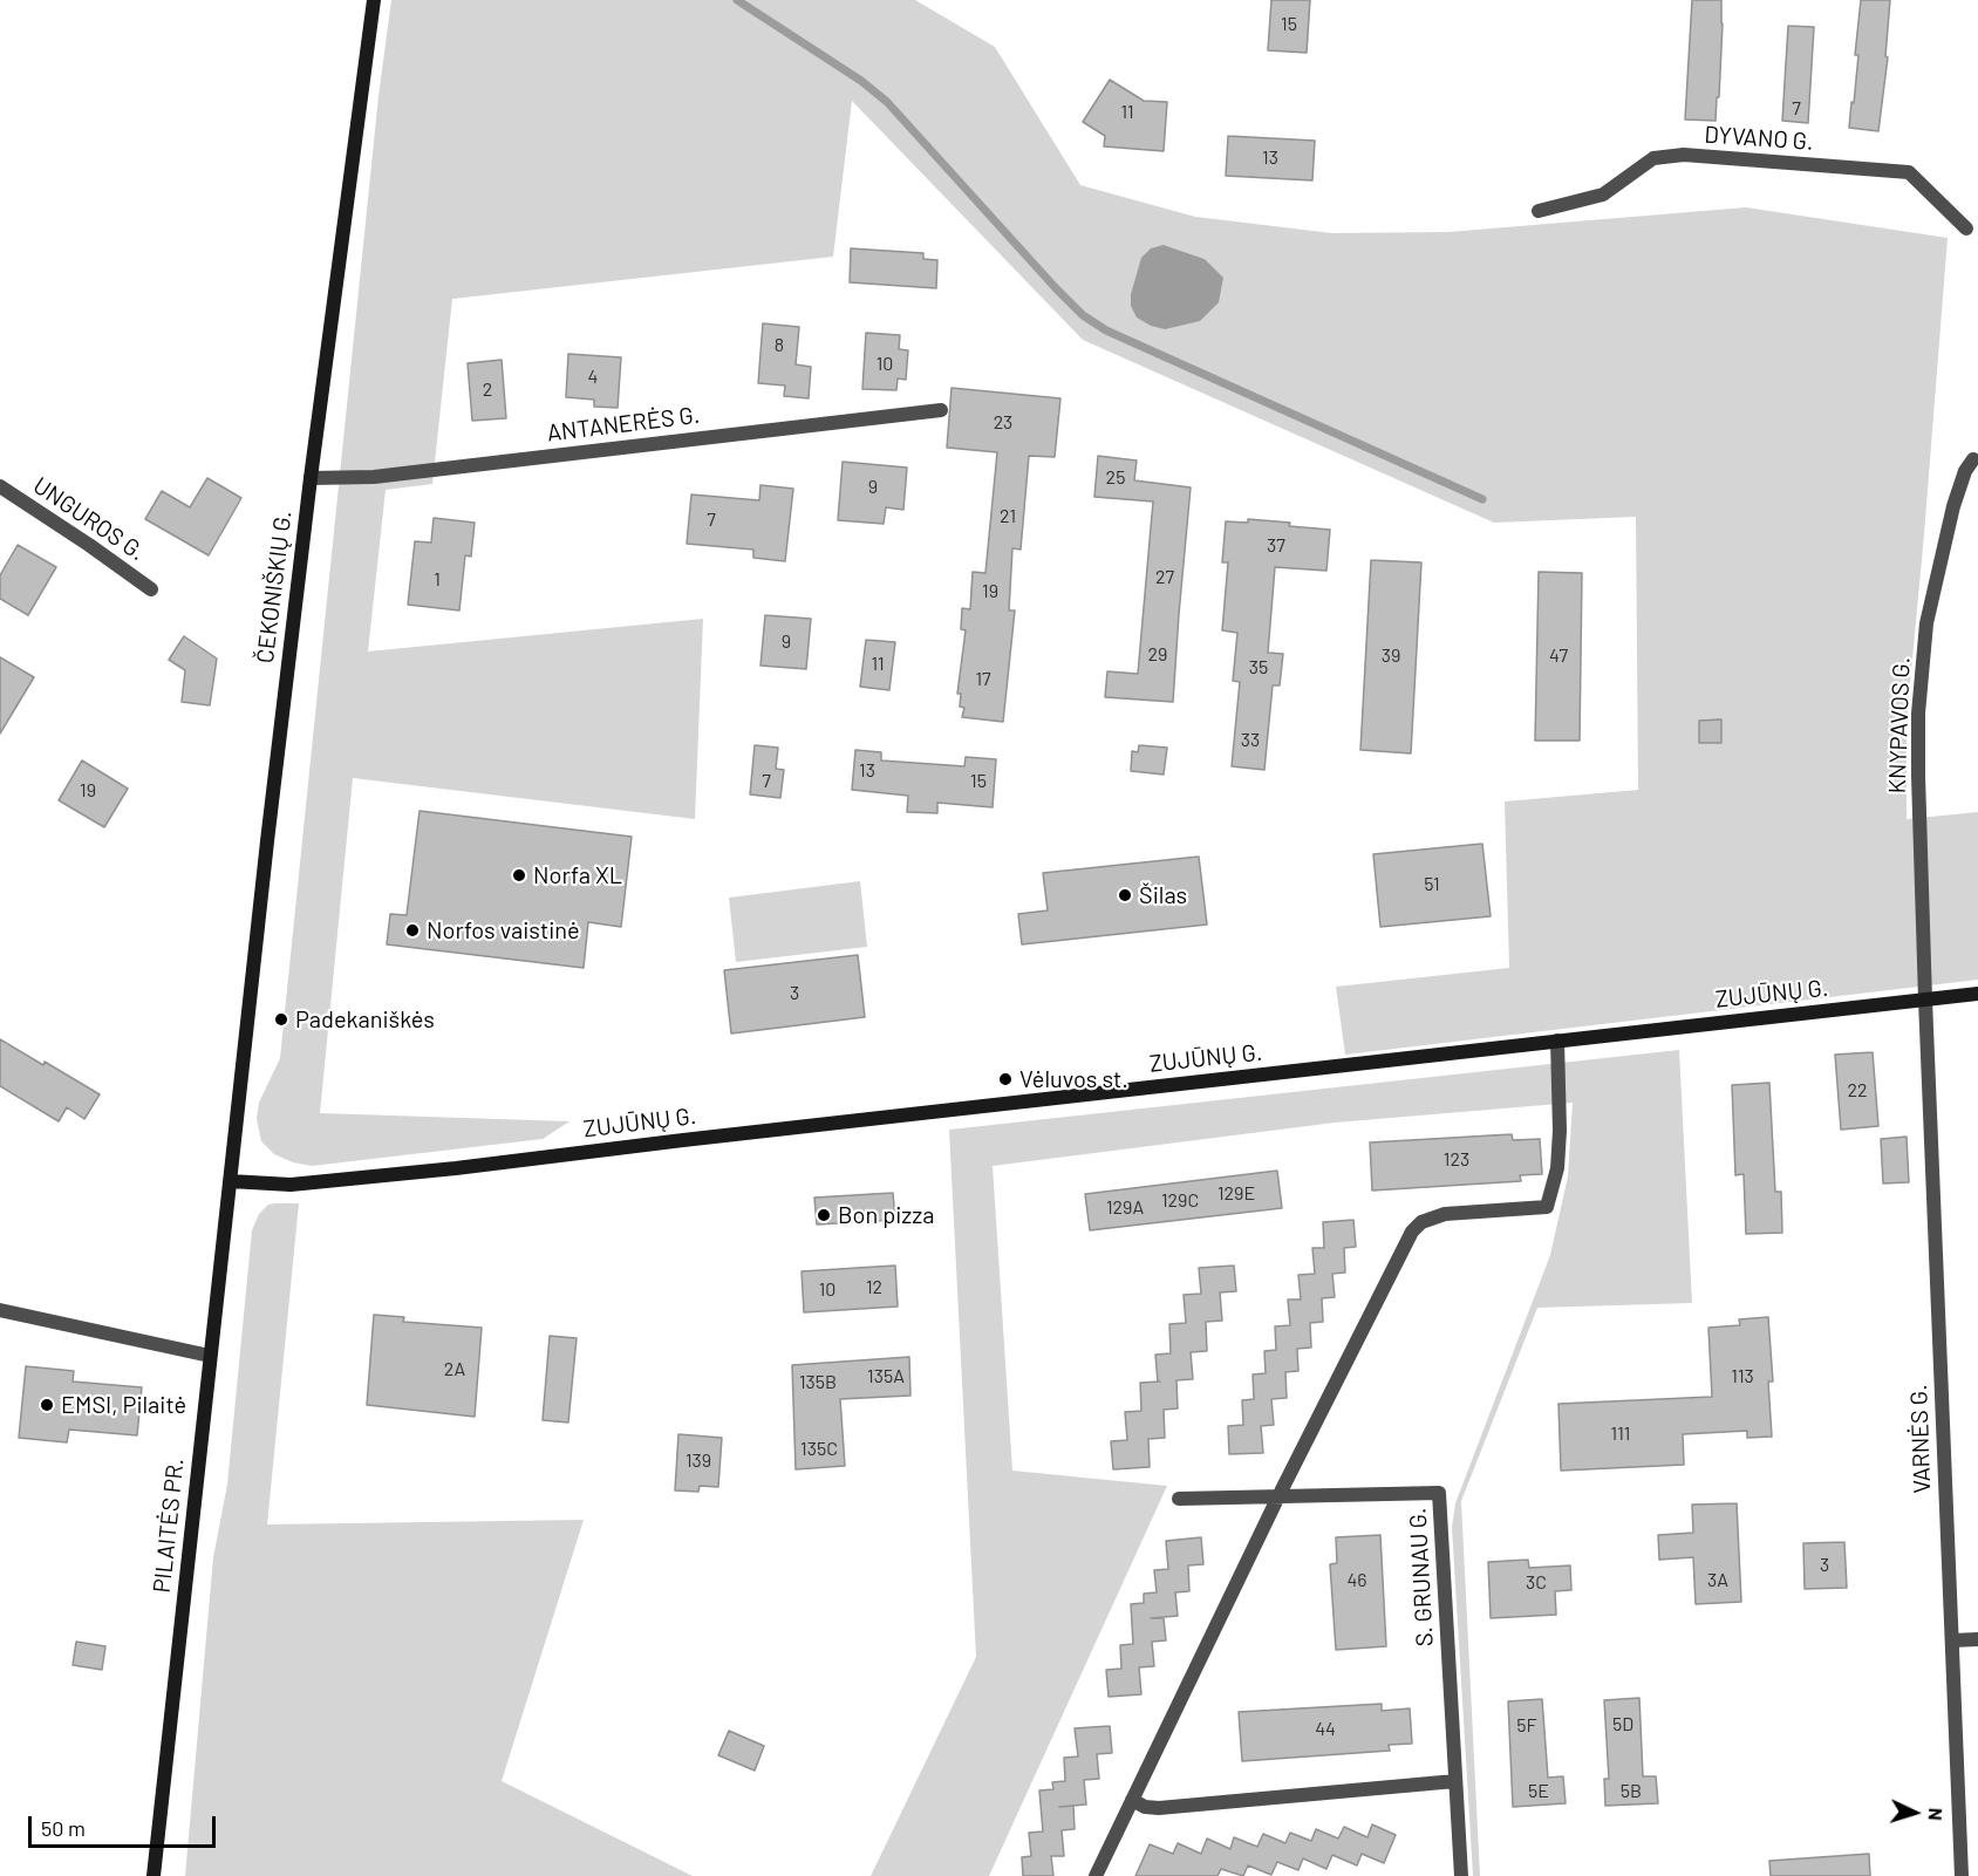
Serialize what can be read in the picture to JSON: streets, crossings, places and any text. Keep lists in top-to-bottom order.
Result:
{
  "streets": {
    "main road": ["ČEKONIŠKIŲ G.", "ZUJŪNŲ G.", "PILAITĖS PR."],
    "street": [
      "DYVANO G.",
      "ANTANERĖS G.",
      "UNGUROS G.",
      "KNYPAVOS G.",
      "VARNĖS G.",
      "S. GRUNAU G."
    ]
  },
  "crossings": [
    ["ANTANERĖS G.", "ČEKONIŠKIŲ G."],
    ["ČEKONIŠKIŲ G.", "ZUJŪNŲ G."],
    ["ČEKONIŠKIŲ G.", "PILAITĖS PR."],
    ["KNYPAVOS G.", "ZUJŪNŲ G."],
    ["KNYPAVOS G.", "VARNĖS G."],
    ["ZUJŪNŲ G.", "VARNĖS G."],
    ["ZUJŪNŲ G.", "PILAITĖS PR."]
  ],
  "places": [
    "Norfa XL",
    "Šilas",
    "Norfos vaistinė",
    "Padekaniškės",
    "Vėluvos st.",
    "Bon pizza",
    "EMSI, Pilaitė"
  ],
  "house_numbers": [
    "15",
    "7",
    "11",
    "13",
    "8",
    "10",
    "4",
    "2",
    "23",
    "25",
    "9",
    "21",
    "7",
    "37",
    "27",
    "1",
    "19",
    "9",
    "29",
    "39",
    "47",
    "11",
    "35",
    "17",
    "33",
    "13",
    "7",
    "15",
    "19",
    "51",
    "3",
    "22",
    "123",
    "129E",
    "129C",
    "129A",
    "12",
    "10",
    "2A",
    "135A",
    "113",
    "135B",
    "111",
    "135C",
    "139",
    "3",
    "46",
    "3A",
    "3C",
    "5D",
    "5F",
    "44",
    "5E",
    "5B"
  ],
  "scale_bar": "50 m",
  "north": "right"
}
